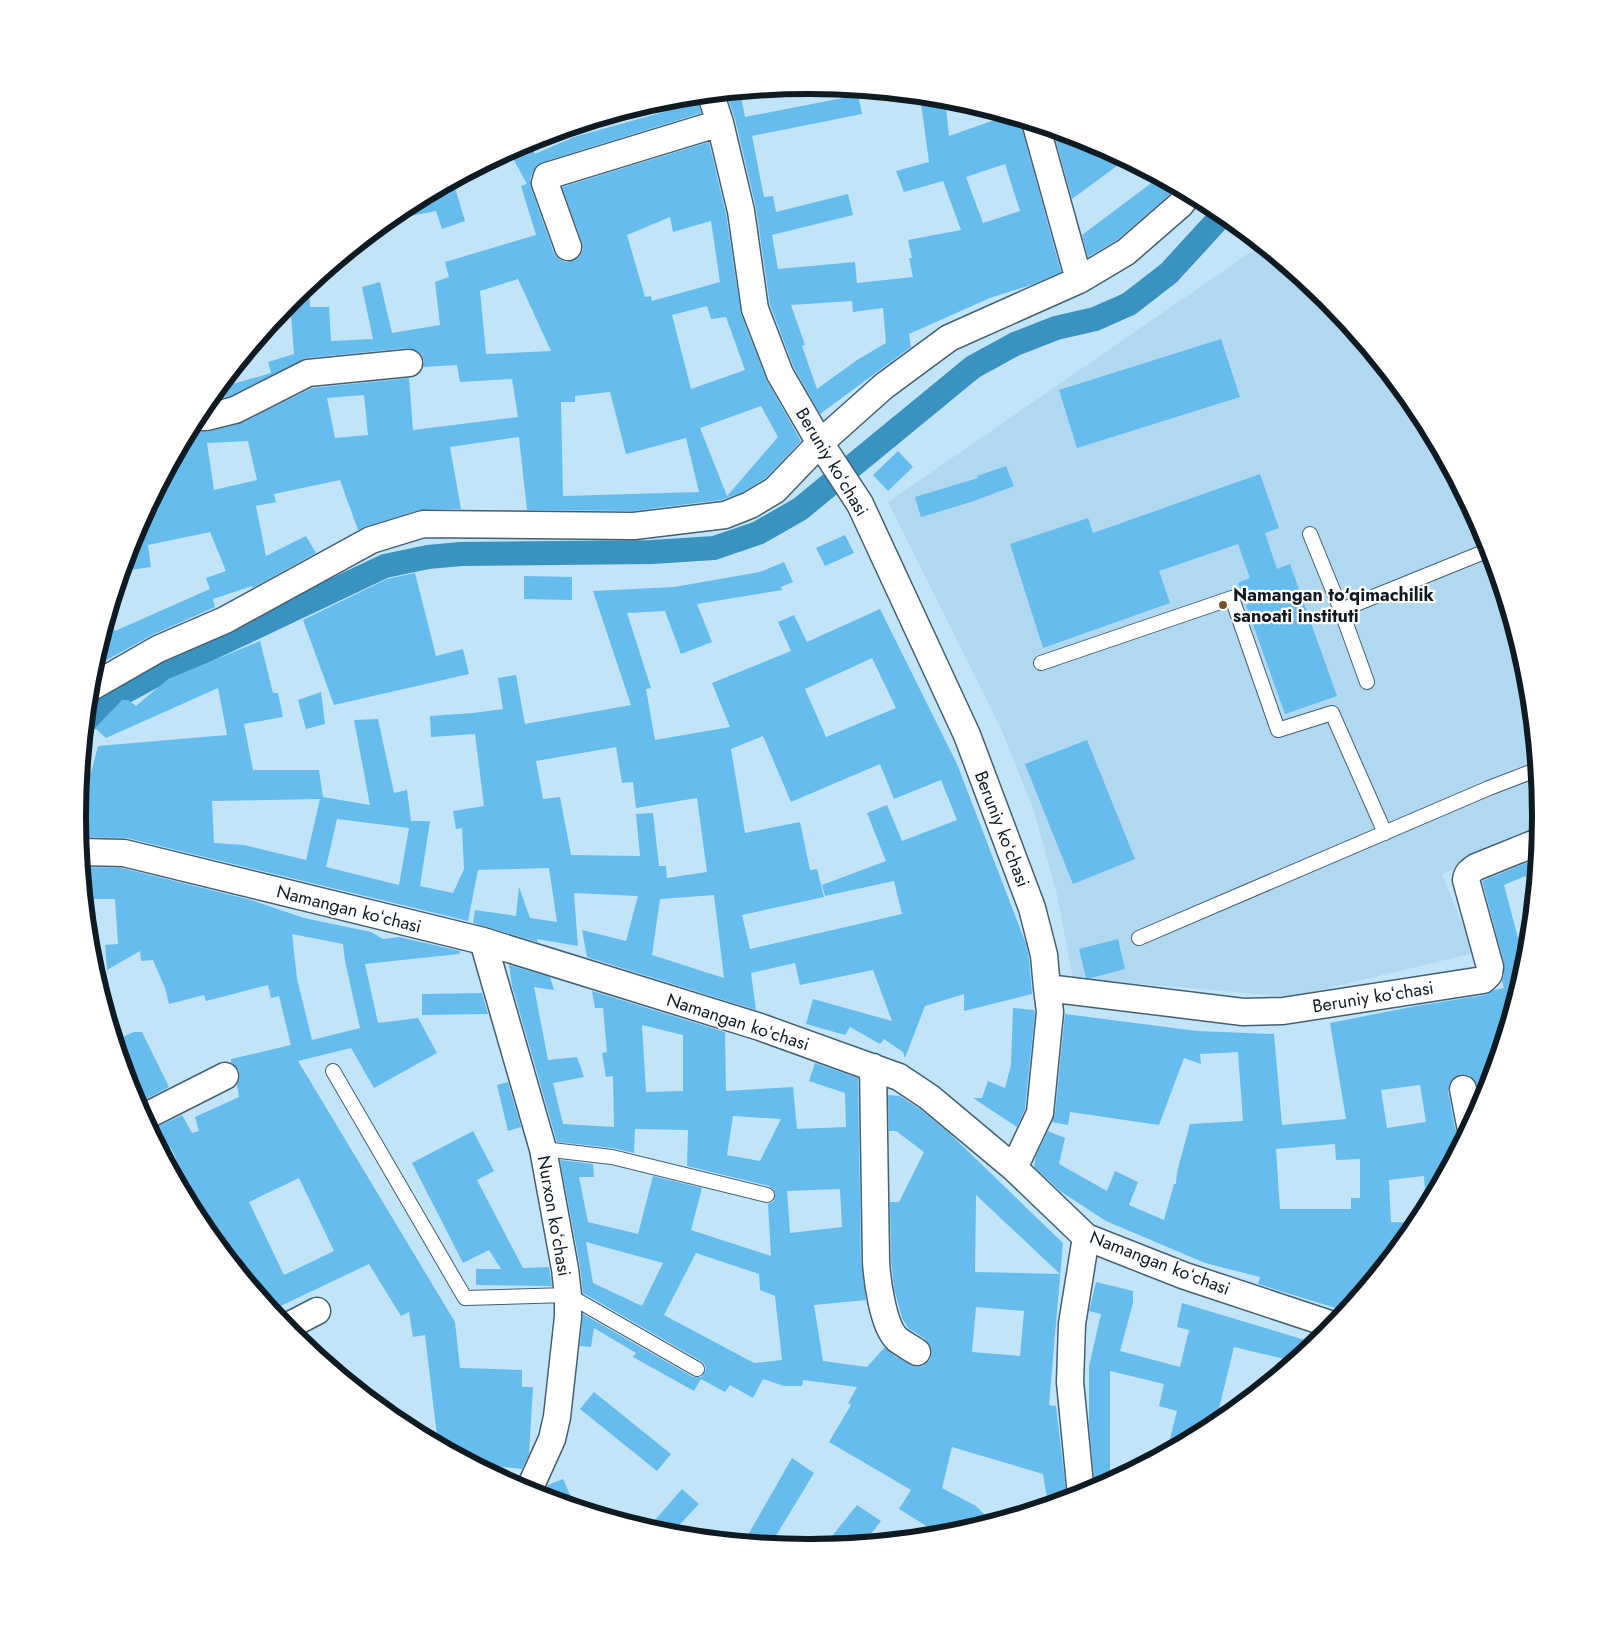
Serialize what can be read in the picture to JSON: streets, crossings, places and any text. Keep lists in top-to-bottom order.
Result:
{
  "streets": {
    "street": ["Beruniy koʻchasi", "Namangan koʻchasi", "Nurxon koʻchasi"]
  },
  "crossings": [
    ["Namangan koʻchasi", "Nurxon koʻchasi"]
  ],
  "places": ["Namangan to‘qimachilik sanoati instituti"]
}
